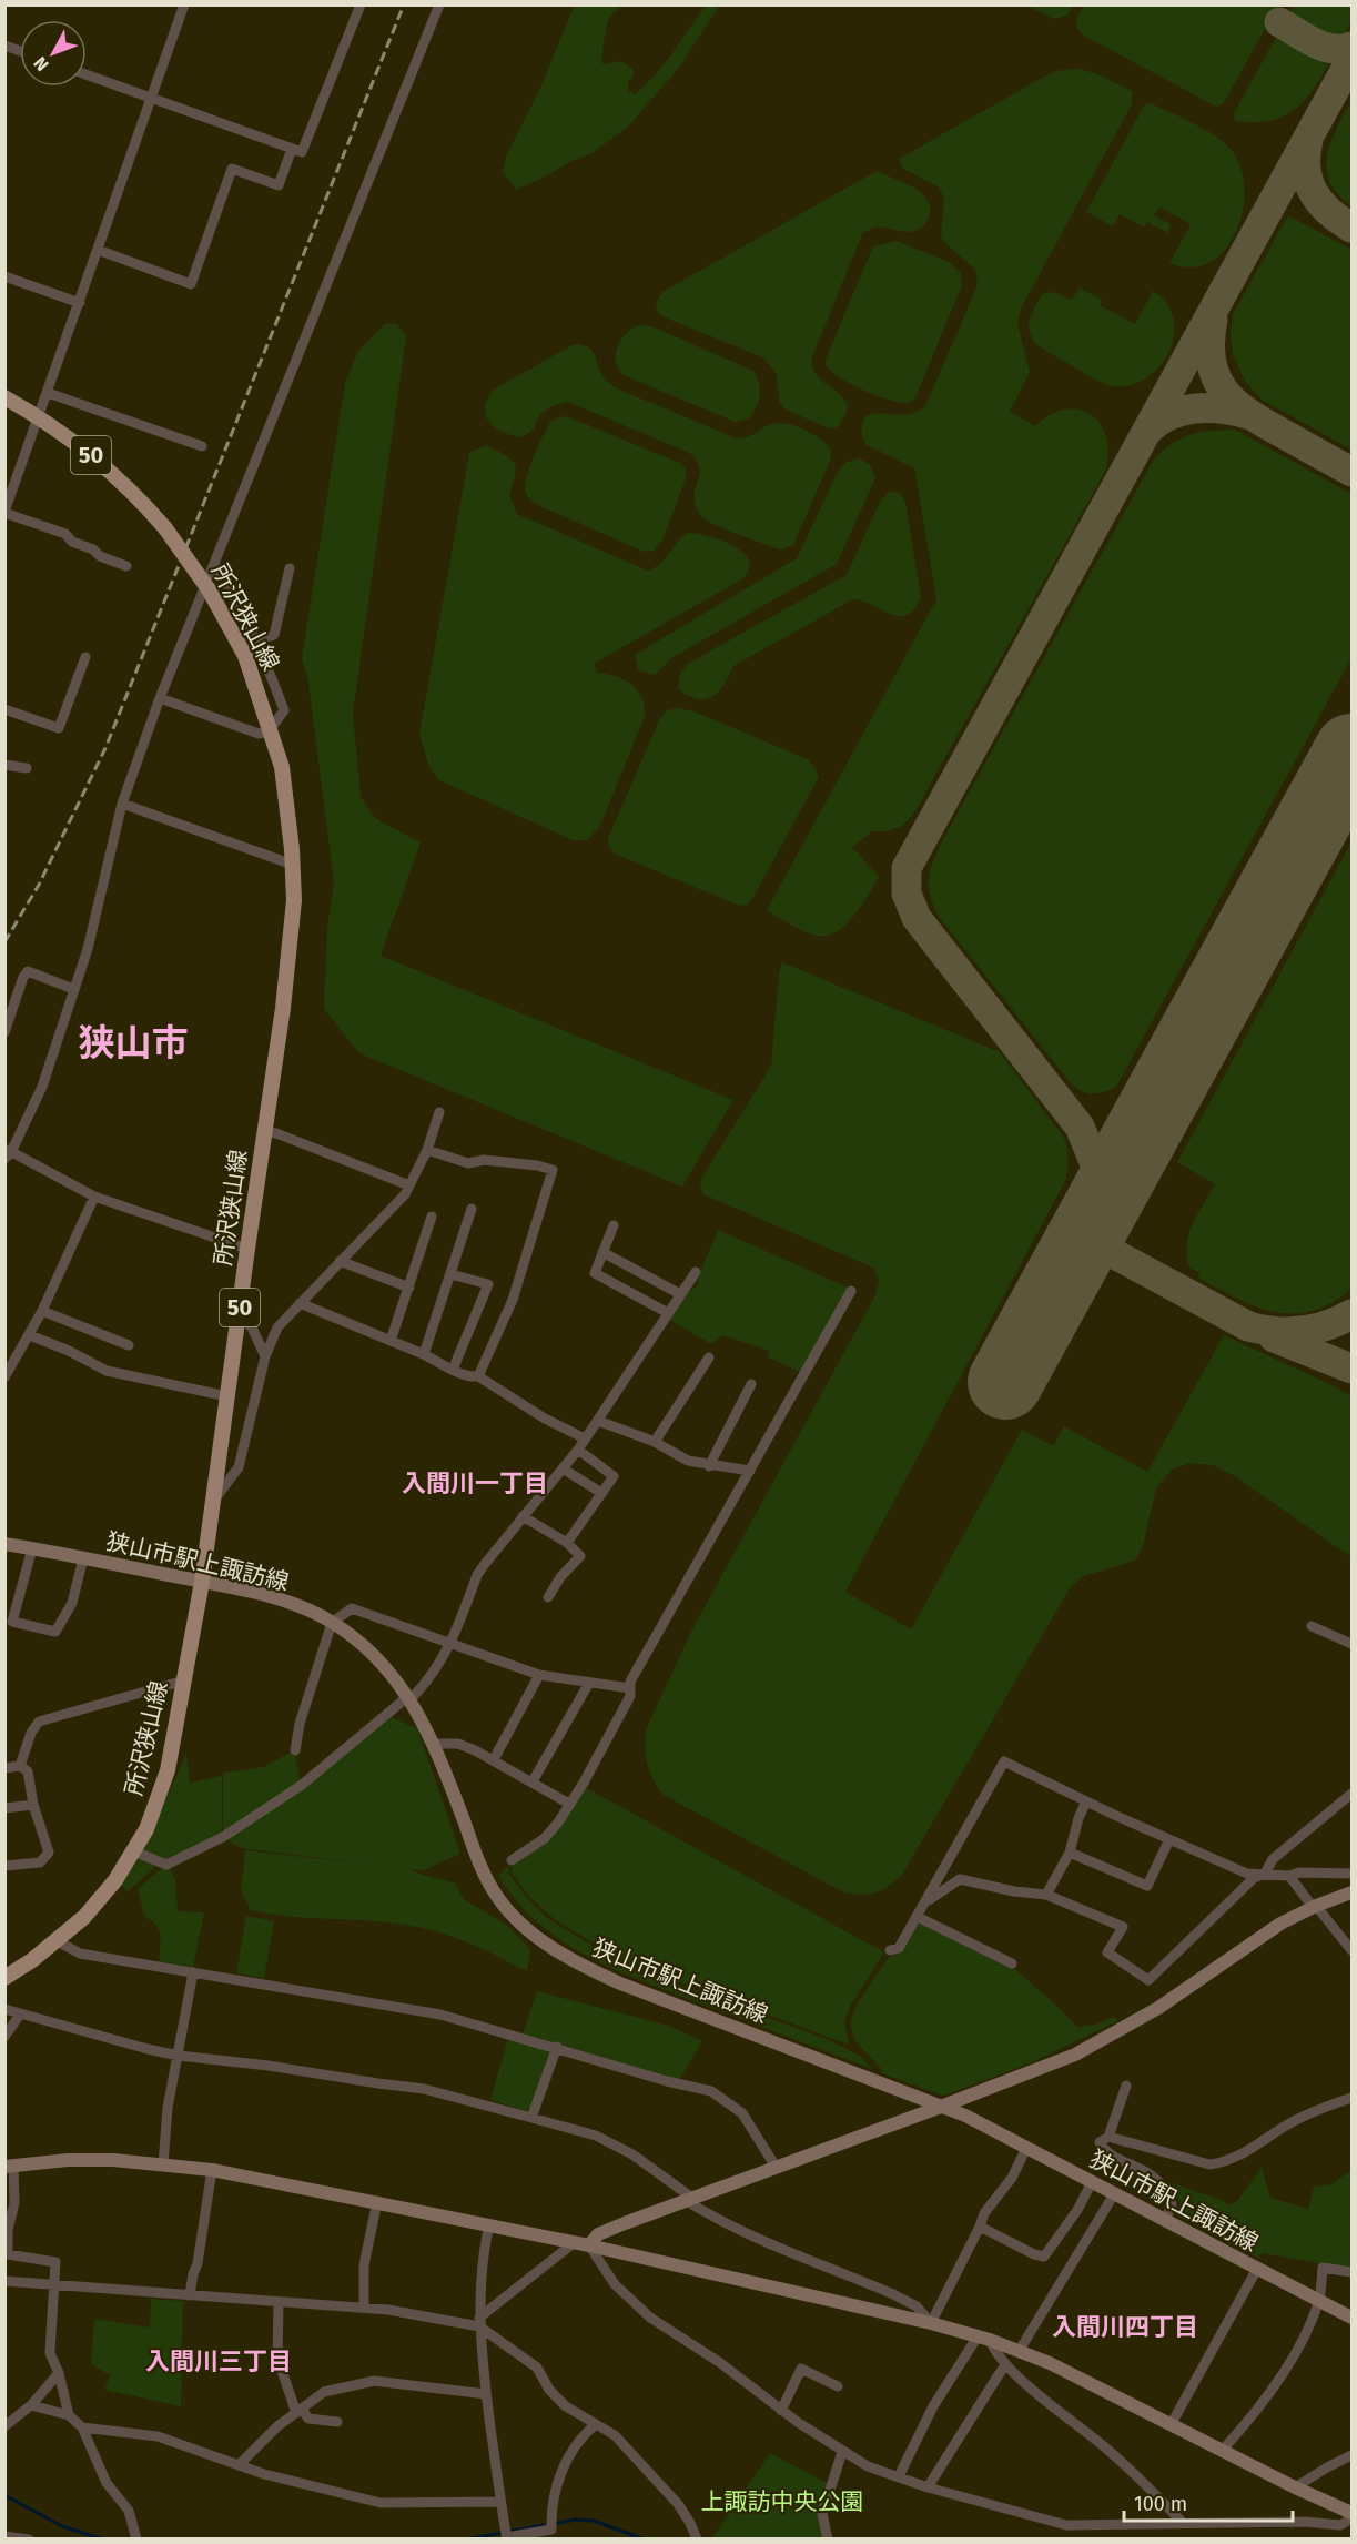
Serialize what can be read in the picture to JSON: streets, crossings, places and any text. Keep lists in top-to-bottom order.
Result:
{
  "streets": {
    "main road": ["50", "所沢狭山線"],
    "street": ["狭山市駅上諏訪線"]
  },
  "crossings": [
    ["50", "所沢狭山線"],
    ["所沢狭山線", "狭山市駅上諏訪線"]
  ],
  "districts": [
    "狭山市",
    "入間川一丁目",
    "入間川四丁目",
    "入間川三丁目"
  ],
  "parks": ["上諏訪中央公園"],
  "scale_bar": "100 m",
  "north": "bottom left"
}
